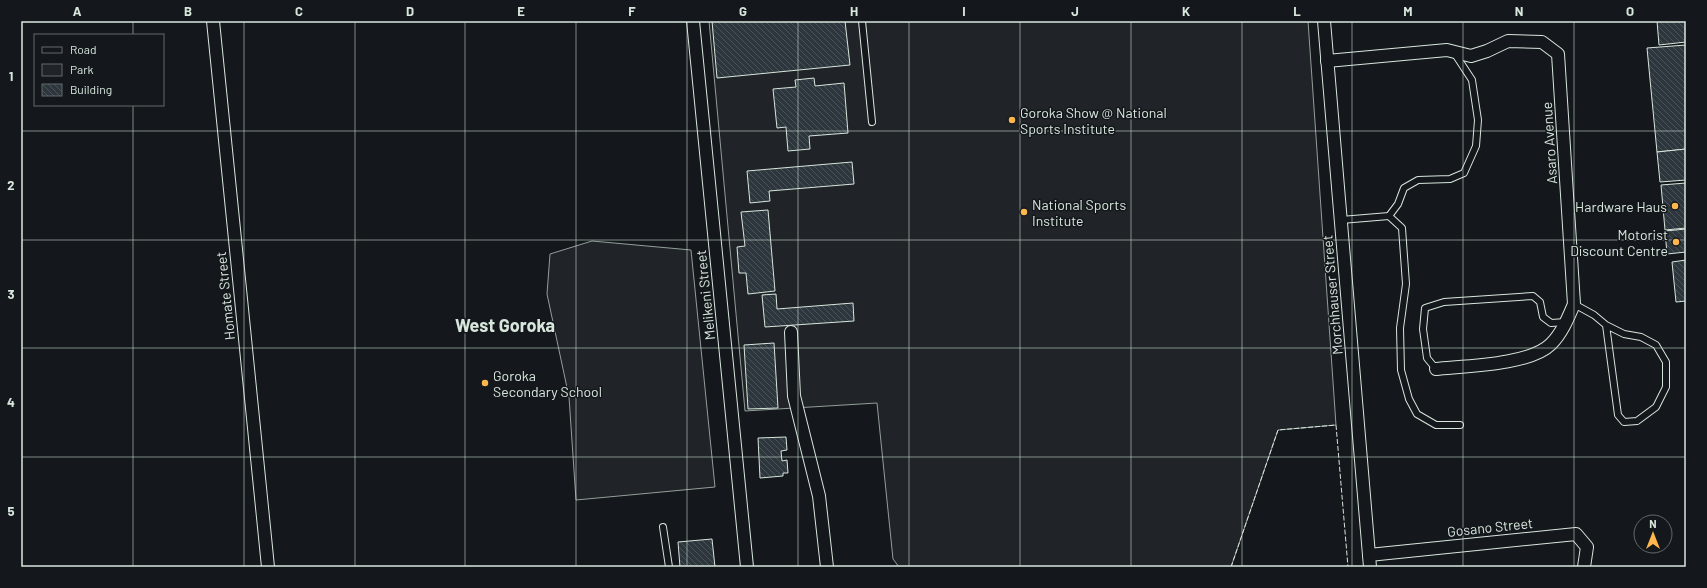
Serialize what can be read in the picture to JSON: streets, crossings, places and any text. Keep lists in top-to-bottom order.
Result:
{
  "streets": {
    "street": [
      "Asaro Avenue",
      "Melikeni Street",
      "Morchhauser Street",
      "Homate Street",
      "Gosano Street"
    ]
  },
  "crossings": [
    ["Asaro Avenue", "Morchhauser Street"],
    ["Morchhauser Street", "Gosano Street"]
  ],
  "districts": ["West Goroka"],
  "places": [
    "Goroka Show @ National Sports Institute",
    "Hardware Haus",
    "National Sports Institute",
    "Motorist Discount Centre",
    "Goroka Secondary School"
  ],
  "legend": ["Road", "Park", "Building"],
  "north": "top",
  "grid": {
    "columns": [
      "A",
      "B",
      "C",
      "D",
      "E",
      "F",
      "G",
      "H",
      "I",
      "J",
      "K",
      "L",
      "M",
      "N",
      "O"
    ],
    "rows": [
      "1",
      "2",
      "3",
      "4",
      "5"
    ]
  }
}
